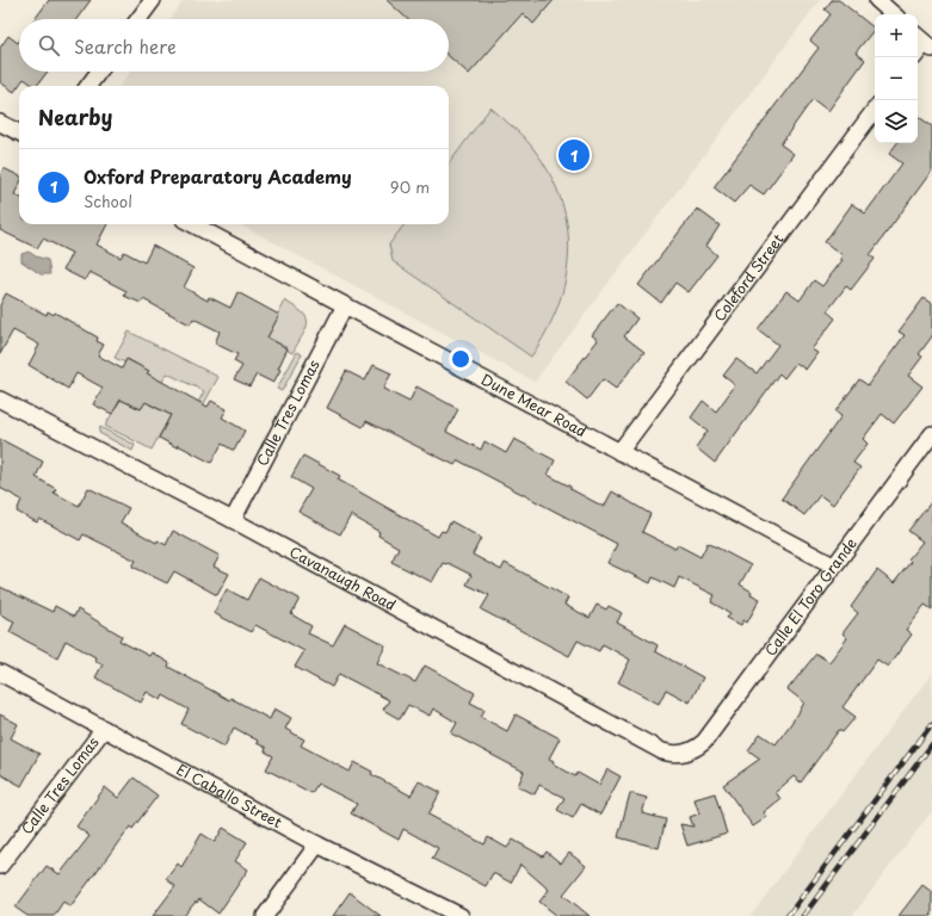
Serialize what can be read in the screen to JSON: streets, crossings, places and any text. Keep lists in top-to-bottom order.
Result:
{
  "streets": {
    "street": [
      "Coleford Street",
      "Dune Mear Road",
      "Calle Tres Lomas",
      "Cavanaugh Road",
      "Calle El Toro Grande",
      "El Caballo Street"
    ]
  },
  "crossings": [
    ["Coleford Street", "Dune Mear Road"],
    ["Dune Mear Road", "Calle Tres Lomas"],
    ["Dune Mear Road", "Calle El Toro Grande"],
    ["Calle Tres Lomas", "Cavanaugh Road"],
    ["Calle Tres Lomas", "El Caballo Street"],
    ["Cavanaugh Road", "Calle El Toro Grande"]
  ],
  "page": {
    "map_buttons": ["+", "−"],
    "search": "Search here",
    "heading": "Nearby",
    "pins": "1",
    "list": [
      {
        "mark": "1",
        "name": "Oxford Preparatory Academy",
        "note": "School",
        "value": "90 m"
      }
    ]
  }
}
